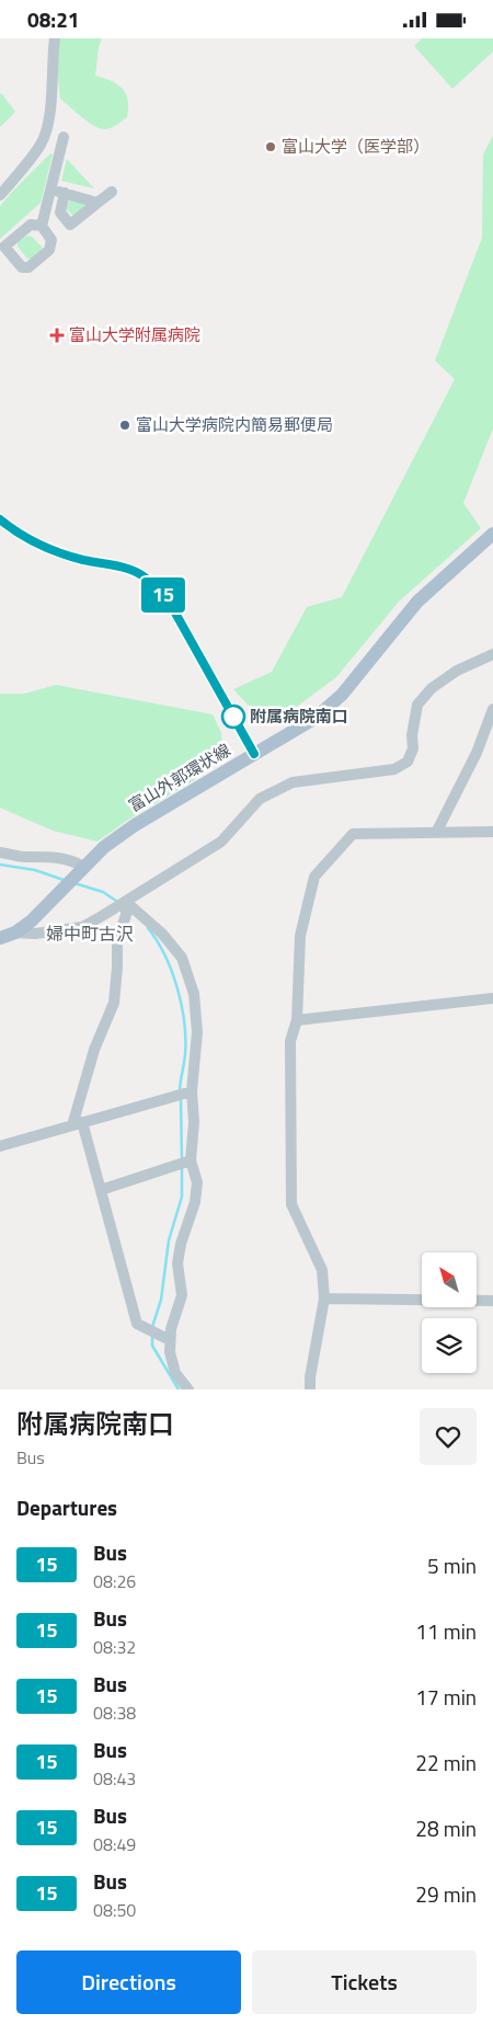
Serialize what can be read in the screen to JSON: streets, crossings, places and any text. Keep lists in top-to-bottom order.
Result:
{
  "streets": {
    "main road": ["富山外郭環状線"]
  },
  "districts": ["婦中町古沢"],
  "places": {
    "other": ["富山大学（医学部）", "富山大学病院内簡易郵便局", "附属病院南口"],
    "health": ["富山大学附属病院"]
  },
  "lines": ["bus line 15"],
  "north": "top left",
  "page": {
    "status": "08:21",
    "on_map": "15",
    "heading": [
      ["附属病院南口", "Bus"],
      "Departures"
    ],
    "list": [
      {
        "mark": "15",
        "name": "Bus",
        "note": "08:26",
        "value": "5 min"
      },
      {
        "mark": "15",
        "name": "Bus",
        "note": "08:32",
        "value": "11 min"
      },
      {
        "mark": "15",
        "name": "Bus",
        "note": "08:38",
        "value": "17 min"
      },
      {
        "mark": "15",
        "name": "Bus",
        "note": "08:43",
        "value": "22 min"
      },
      {
        "mark": "15",
        "name": "Bus",
        "note": "08:49",
        "value": "28 min"
      },
      {
        "mark": "15",
        "name": "Bus",
        "note": "08:50",
        "value": "29 min"
      }
    ],
    "buttons": ["Directions", "Tickets"]
  }
}
